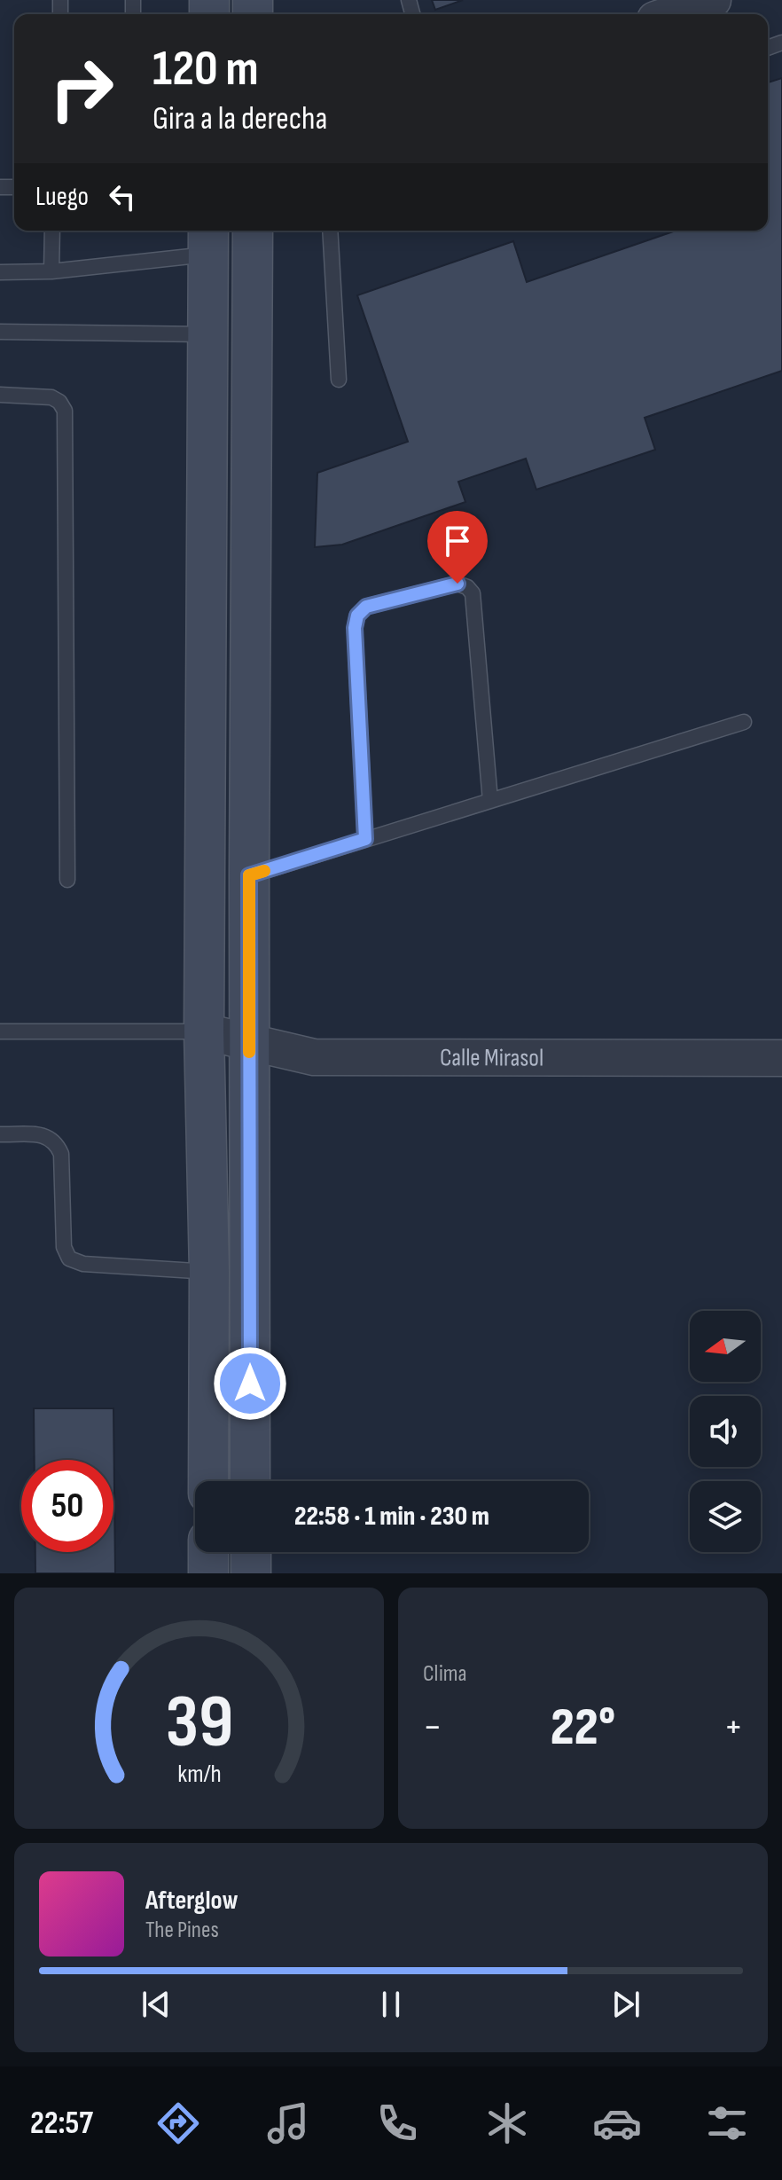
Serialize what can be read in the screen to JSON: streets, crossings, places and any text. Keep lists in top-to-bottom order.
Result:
{
  "streets": {
    "street": ["Calle Mirasol"]
  },
  "north": "left",
  "page": {
    "turn": ["120 m", "Gira a la derecha"],
    "then": "Luego",
    "limit": "50",
    "trip": "22:58 · 1 min · 230 m",
    "tile": "Clima",
    "heat": ["−", "22°", "+"],
    "song": ["Afterglow", "The Pines"],
    "tabs": "22:57",
    "gauge": ["39", "km/h"]
  }
}
